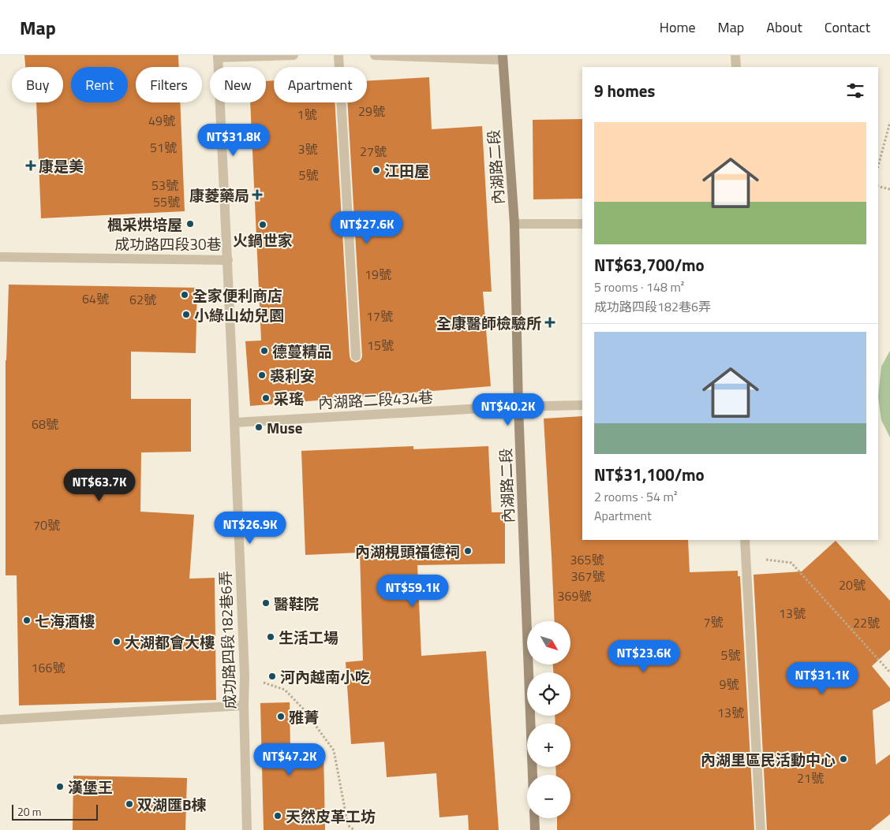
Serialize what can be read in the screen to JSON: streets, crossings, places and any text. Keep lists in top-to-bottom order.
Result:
{
  "streets": {
    "street": [
      "內湖路二段",
      "成功路四段30巷",
      "內湖路二段434巷",
      "成功路四段182巷6弄"
    ]
  },
  "crossings": [
    ["內湖路二段", "內湖路二段434巷"],
    ["成功路四段30巷", "成功路四段182巷6弄"],
    ["內湖路二段434巷", "成功路四段182巷6弄"]
  ],
  "places": {
    "health": ["康是美", "康菱藥局", "全康醫師檢驗所"],
    "other": [
      "江田屋",
      "楓采烘培屋",
      "火鍋世家",
      "全家便利商店",
      "小綠山幼兒園",
      "德蔓精品",
      "裘利安",
      "采瑤",
      "Muse",
      "內湖梘頭福德祠",
      "醫鞋院",
      "七海酒樓",
      "生活工場",
      "大湖都會大樓",
      "河內越南小吃",
      "雅菁",
      "內湖里區民活動中心",
      "漢堡王",
      "双湖匯B棟",
      "天然皮革工坊"
    ]
  },
  "house_numbers": [
    "29號",
    "1號",
    "49號",
    "51號",
    "3號",
    "27號",
    "5號",
    "53號",
    "55號",
    "19號",
    "64號",
    "62號",
    "17號",
    "15號",
    "68號",
    "70號",
    "365號",
    "367號",
    "20號",
    "369號",
    "13號",
    "7號",
    "22號",
    "5號",
    "166號",
    "9號",
    "13號",
    "21號"
  ],
  "scale_bar": "20 m",
  "north": "bottom right",
  "page": {
    "header": "Map",
    "nav": [
      "Home",
      "Map",
      "About",
      "Contact"
    ],
    "chip": [
      "Buy",
      "Rent",
      "Filters",
      "New",
      "Apartment"
    ],
    "heading": "9 homes",
    "list": [
      {
        "name": "NT$63,700/mo",
        "note": "5 rooms · 148 m² · 成功路四段182巷6弄"
      },
      {
        "name": "NT$31,100/mo",
        "note": "2 rooms · 54 m² · Apartment"
      }
    ],
    "price": [
      "NT$31.8K",
      "NT$27.6K",
      "NT$40.2K",
      "NT$63.7K",
      "NT$26.9K",
      "NT$59.1K",
      "NT$23.6K",
      "NT$31.1K",
      "NT$47.2K"
    ],
    "map_buttons": ["+", "−"],
    "scale": "20 m"
  }
}
